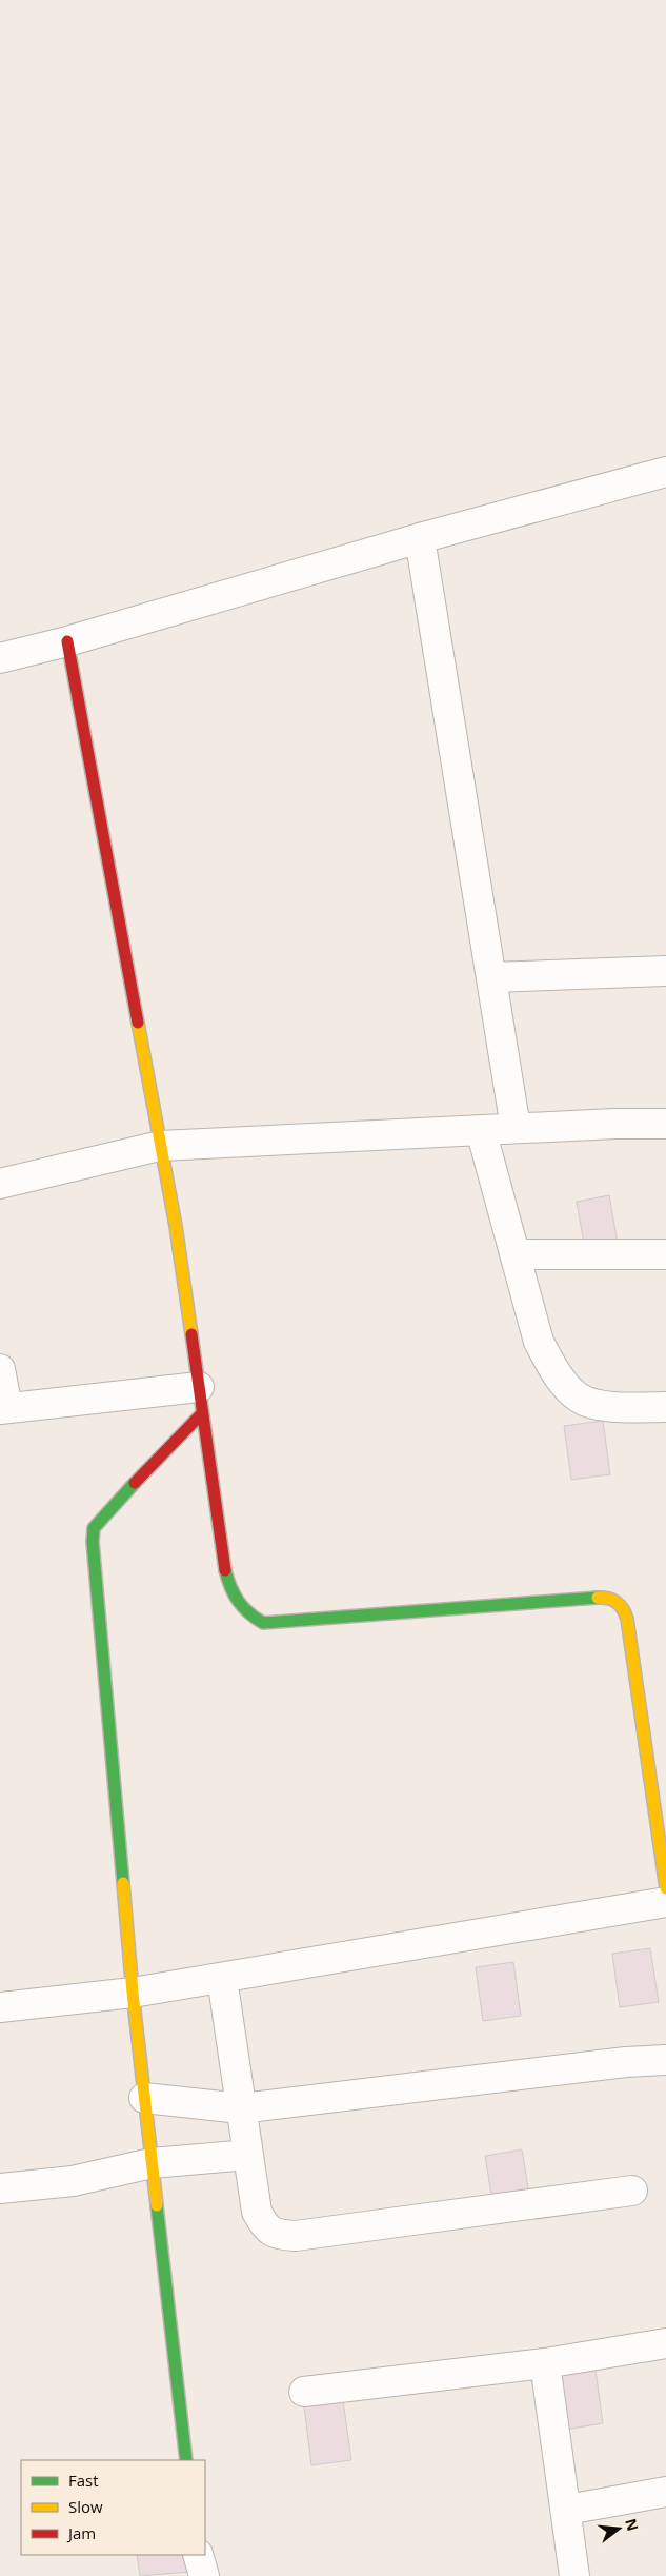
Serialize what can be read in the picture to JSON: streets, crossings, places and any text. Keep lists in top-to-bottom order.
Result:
{
  "legend": ["Fast", "Slow", "Jam"],
  "north": "right"
}
